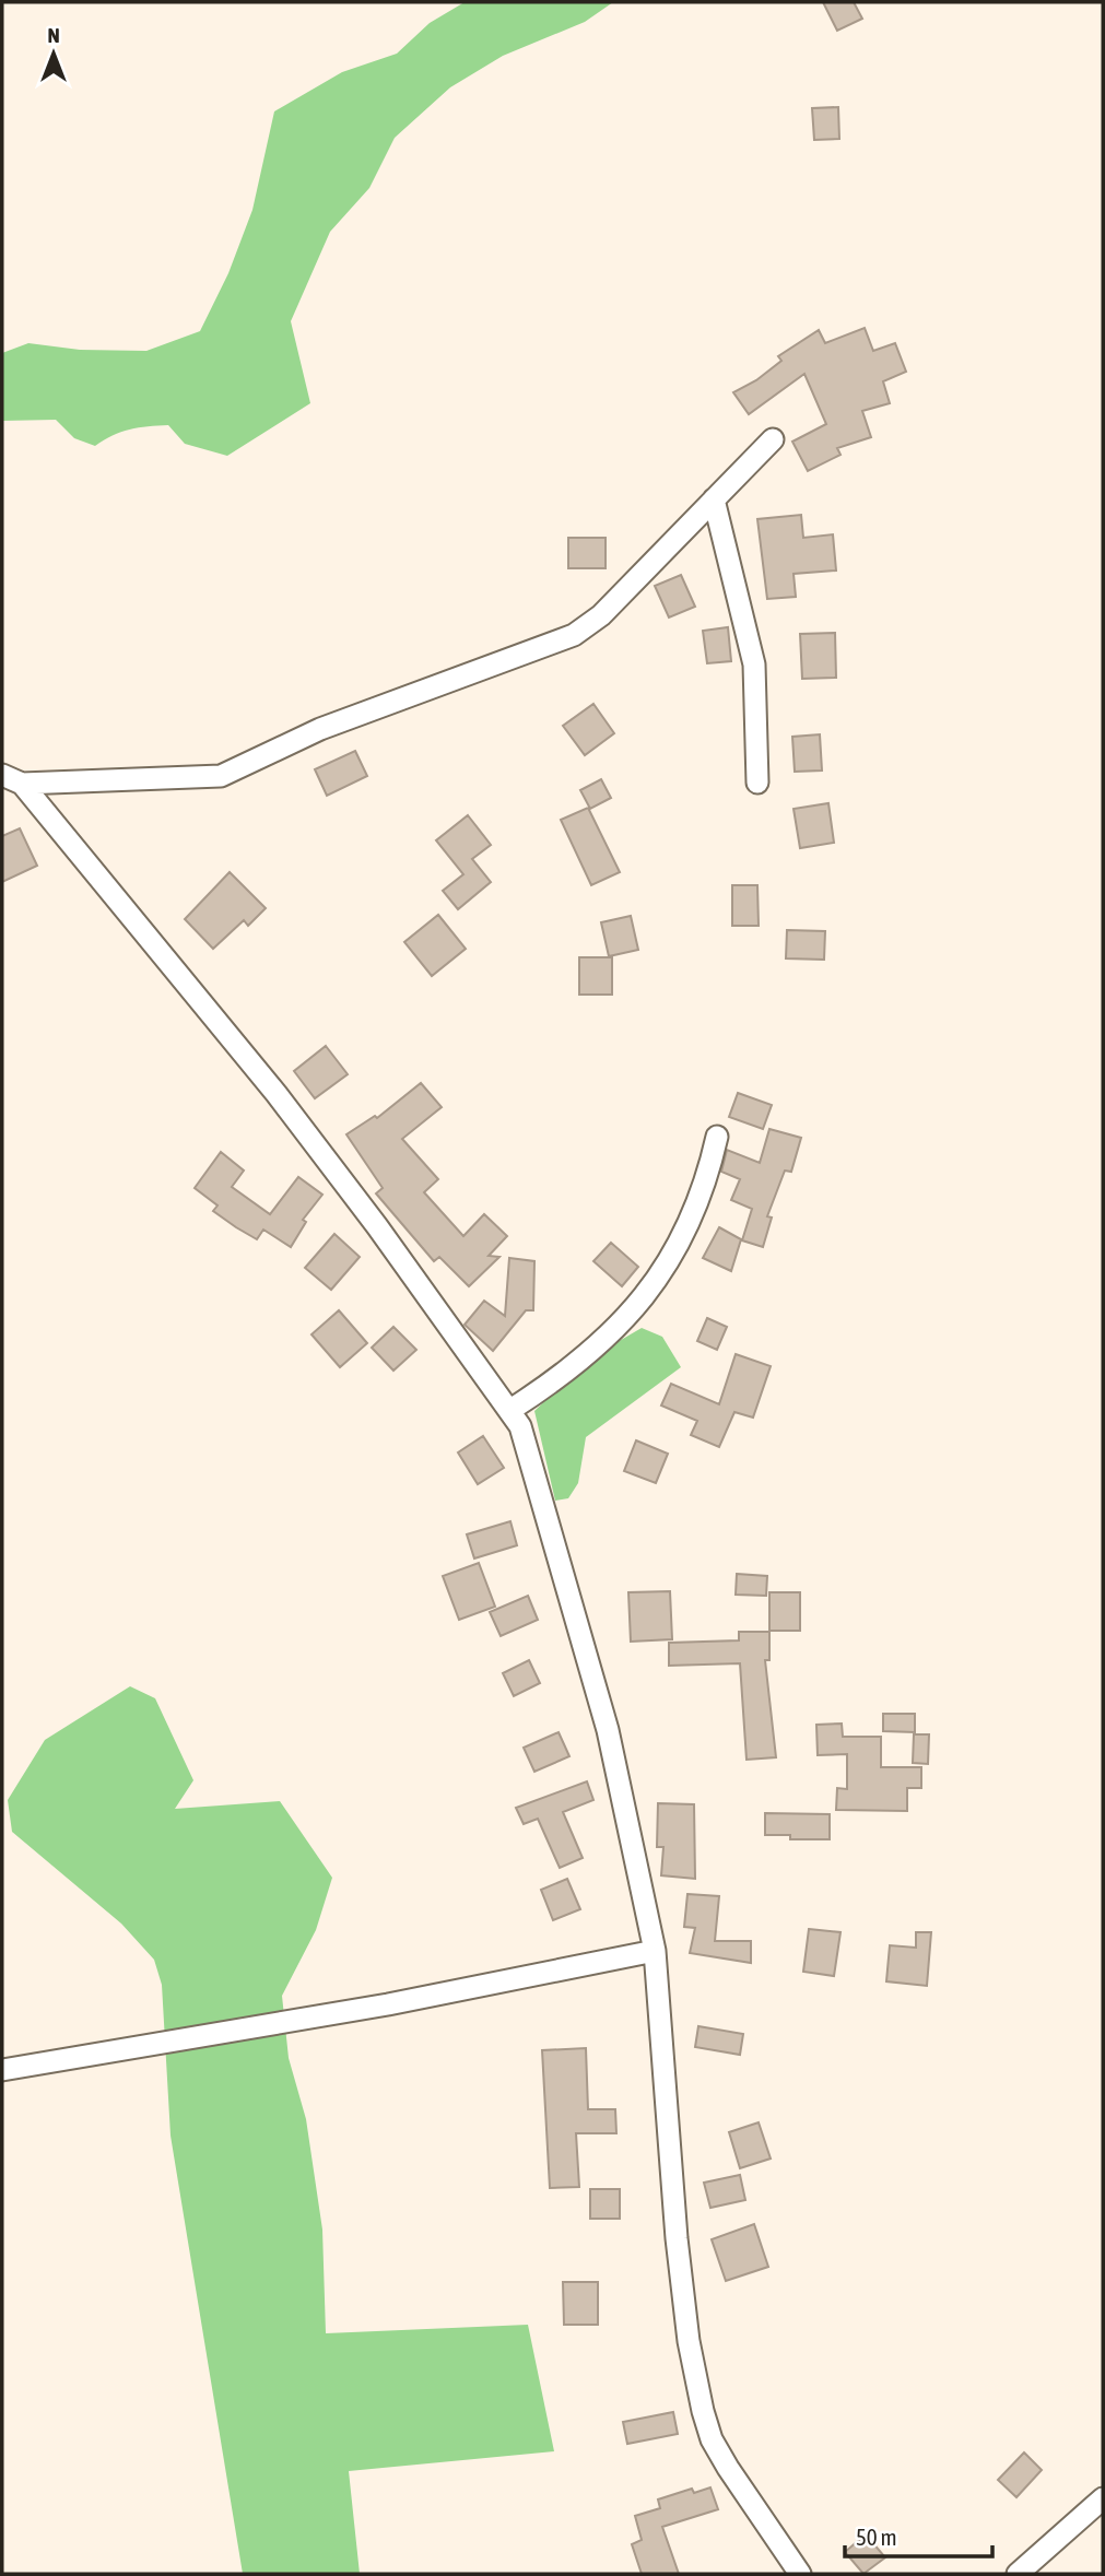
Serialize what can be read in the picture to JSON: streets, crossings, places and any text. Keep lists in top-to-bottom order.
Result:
{
  "scale_bar": "50 m",
  "north": "top"
}
